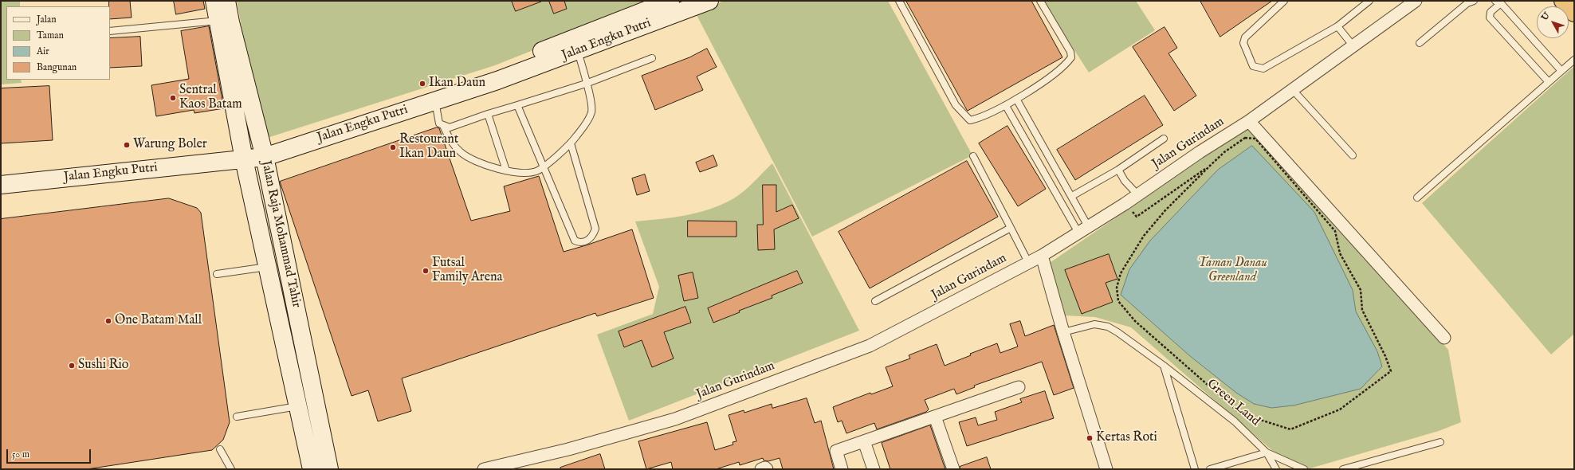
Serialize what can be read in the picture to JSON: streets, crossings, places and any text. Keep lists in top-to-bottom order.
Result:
{
  "streets": {
    "main road": ["Jalan Engku Putri", "Jalan Raja Mohammad Tahir"],
    "street": ["Jalan Gurindam"],
    "lane": ["Green Land"]
  },
  "crossings": [
    ["Jalan Engku Putri", "Jalan Raja Mohammad Tahir"]
  ],
  "parks": ["Taman Danau Greenland"],
  "places": [
    "Ikan Daun",
    "Sentral Kaos Batam",
    "Warung Boler",
    "Restourant Ikan Daun",
    "Futsal Family Arena",
    "One Batam Mall",
    "Sushi Rio",
    "Kertas Roti"
  ],
  "legend": [
    "Jalan",
    "Taman",
    "Air",
    "Bangunan"
  ],
  "scale_bar": "50 m",
  "north": "top left"
}
